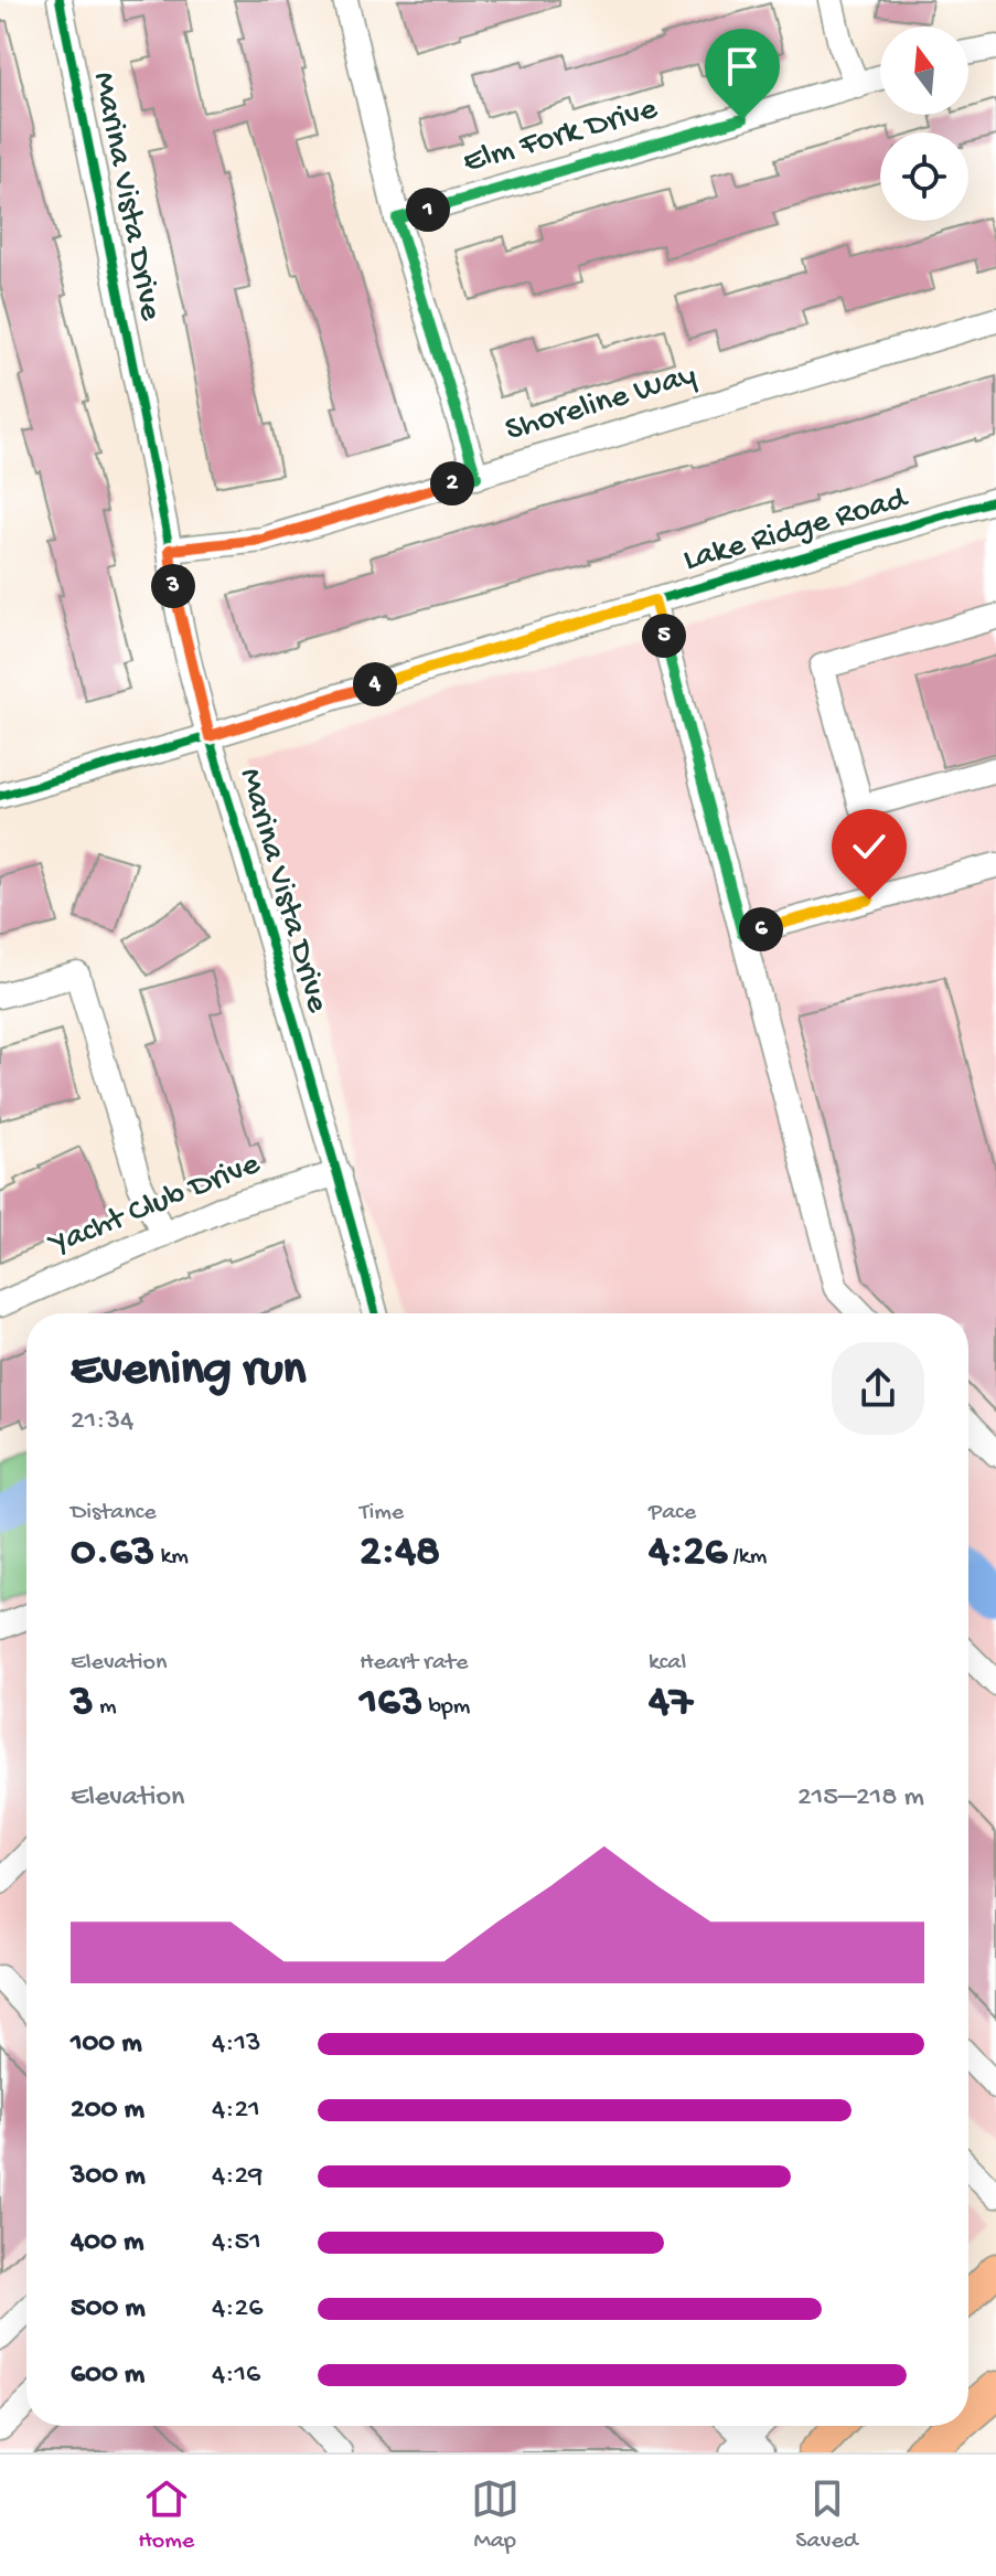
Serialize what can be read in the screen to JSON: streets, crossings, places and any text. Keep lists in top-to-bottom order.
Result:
{
  "streets": {
    "street": [
      "Elm Fork Drive",
      "Marina Vista Drive",
      "Shoreline Way",
      "Lake Ridge Road",
      "Yacht Club Drive"
    ]
  },
  "crossings": [
    ["Marina Vista Drive", "Shoreline Way"],
    ["Marina Vista Drive", "Lake Ridge Road"],
    ["Marina Vista Drive", "Yacht Club Drive"]
  ],
  "north": "top",
  "page": {
    "pins": [
      "1",
      "2",
      "3",
      "5",
      "4",
      "6"
    ],
    "heading": ["Evening run", "21:34"],
    "stats": [
      ["Distance", "0.63 km"],
      ["Time", "2:48"],
      ["Pace", "4:26 /km"],
      ["Elevation", "3 m"],
      ["Heart rate", "163 bpm"],
      ["kcal", "47"]
    ],
    "chart": ["Elevation", "215–218 m"],
    "list": [
      {
        "name": "100 m",
        "note": "4:13"
      },
      {
        "name": "200 m",
        "note": "4:21"
      },
      {
        "name": "300 m",
        "note": "4:29"
      },
      {
        "name": "400 m",
        "note": "4:51"
      },
      {
        "name": "500 m",
        "note": "4:26"
      },
      {
        "name": "600 m",
        "note": "4:16"
      }
    ],
    "tabs": ["Home", "Map", "Saved"]
  }
}
